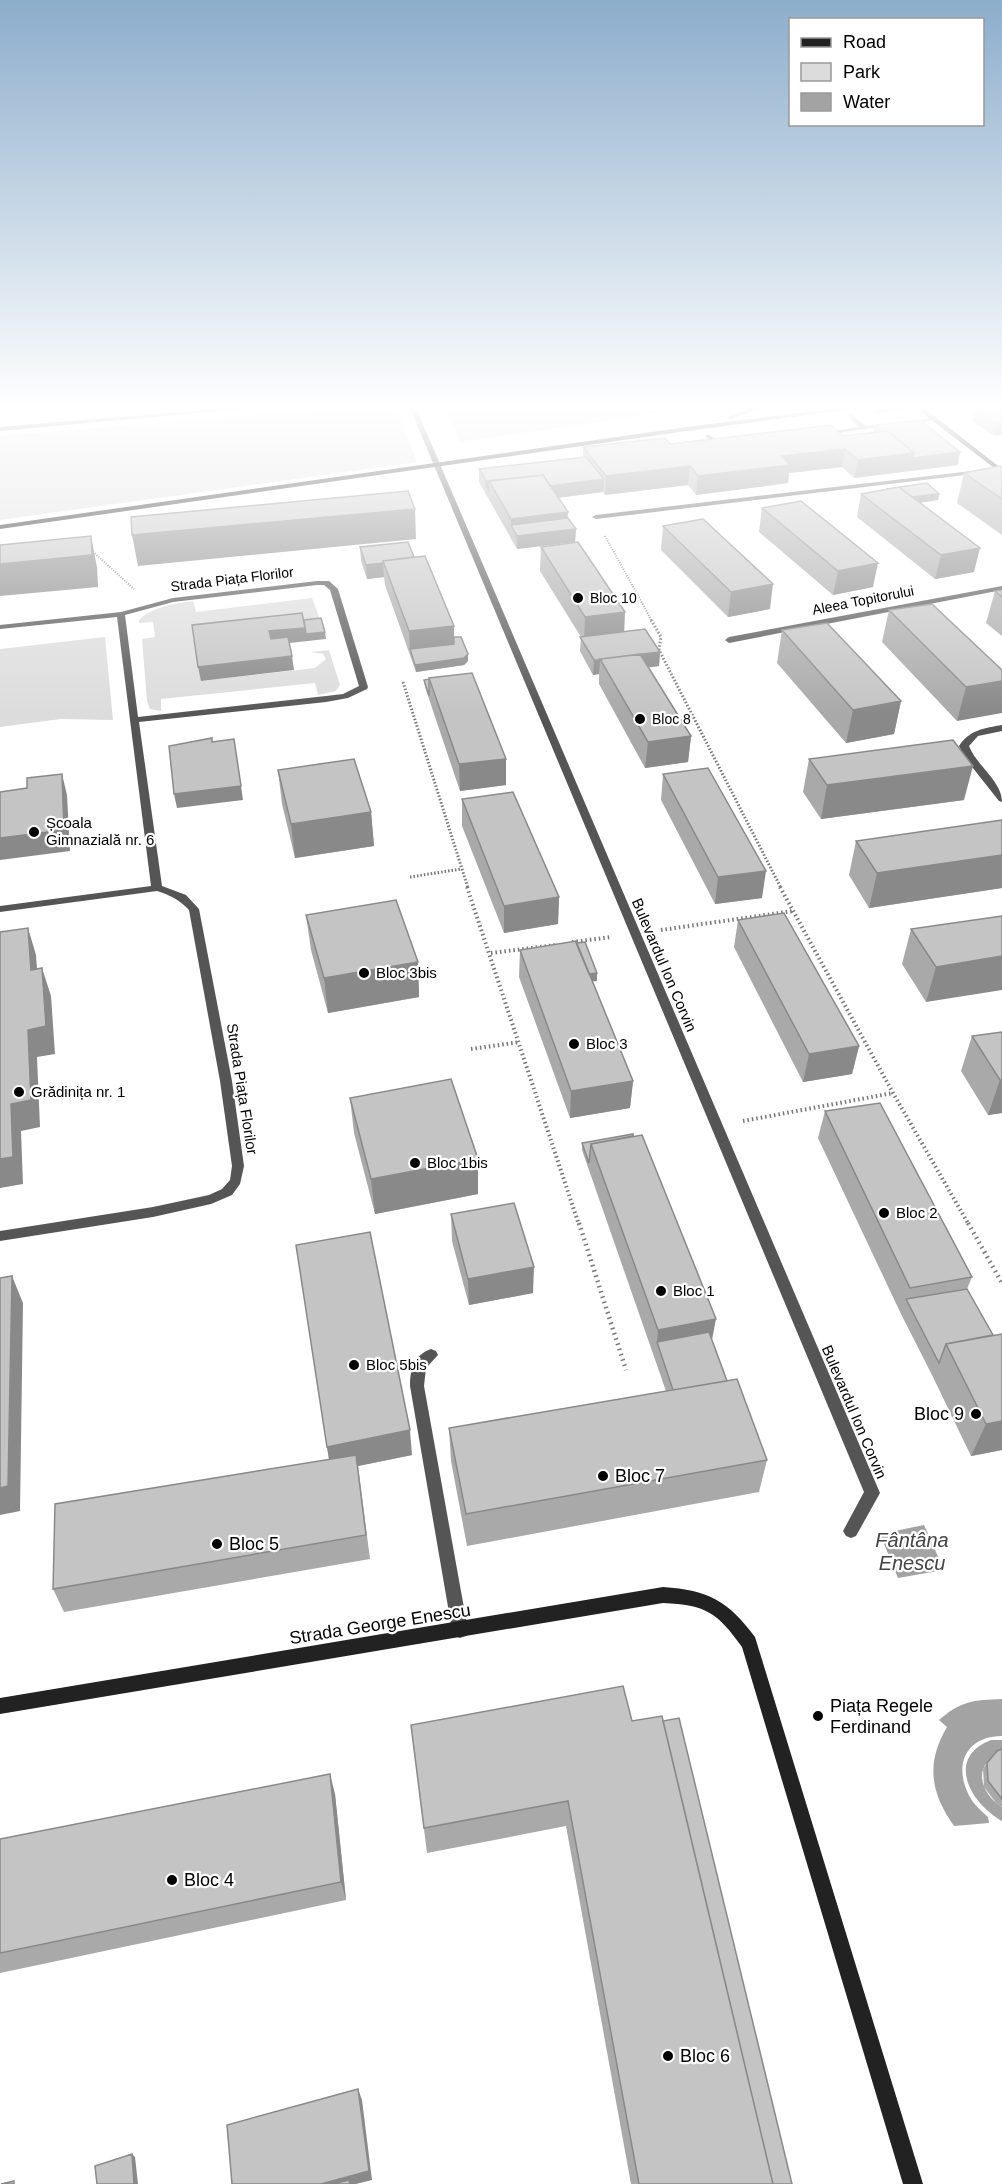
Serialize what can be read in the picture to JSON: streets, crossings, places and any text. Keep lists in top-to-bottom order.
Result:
{
  "streets": {
    "main road": ["Strada George Enescu"],
    "street": ["Strada Piața Florilor", "Aleea Topitorului", "Bulevardul Ion Corvin"]
  },
  "water": ["Fântâna Enescu"],
  "places": [
    "Bloc 10",
    "Bloc 8",
    "Școala Gimnazială nr. 6",
    "Bloc 3bis",
    "Bloc 3",
    "Grădinița nr. 1",
    "Bloc 1bis",
    "Bloc 2",
    "Bloc 1",
    "Bloc 5bis",
    "Bloc 9",
    "Bloc 7",
    "Bloc 5",
    "Piața Regele Ferdinand",
    "Bloc 4",
    "Bloc 6"
  ],
  "legend": ["Road", "Park", "Water"]
}
